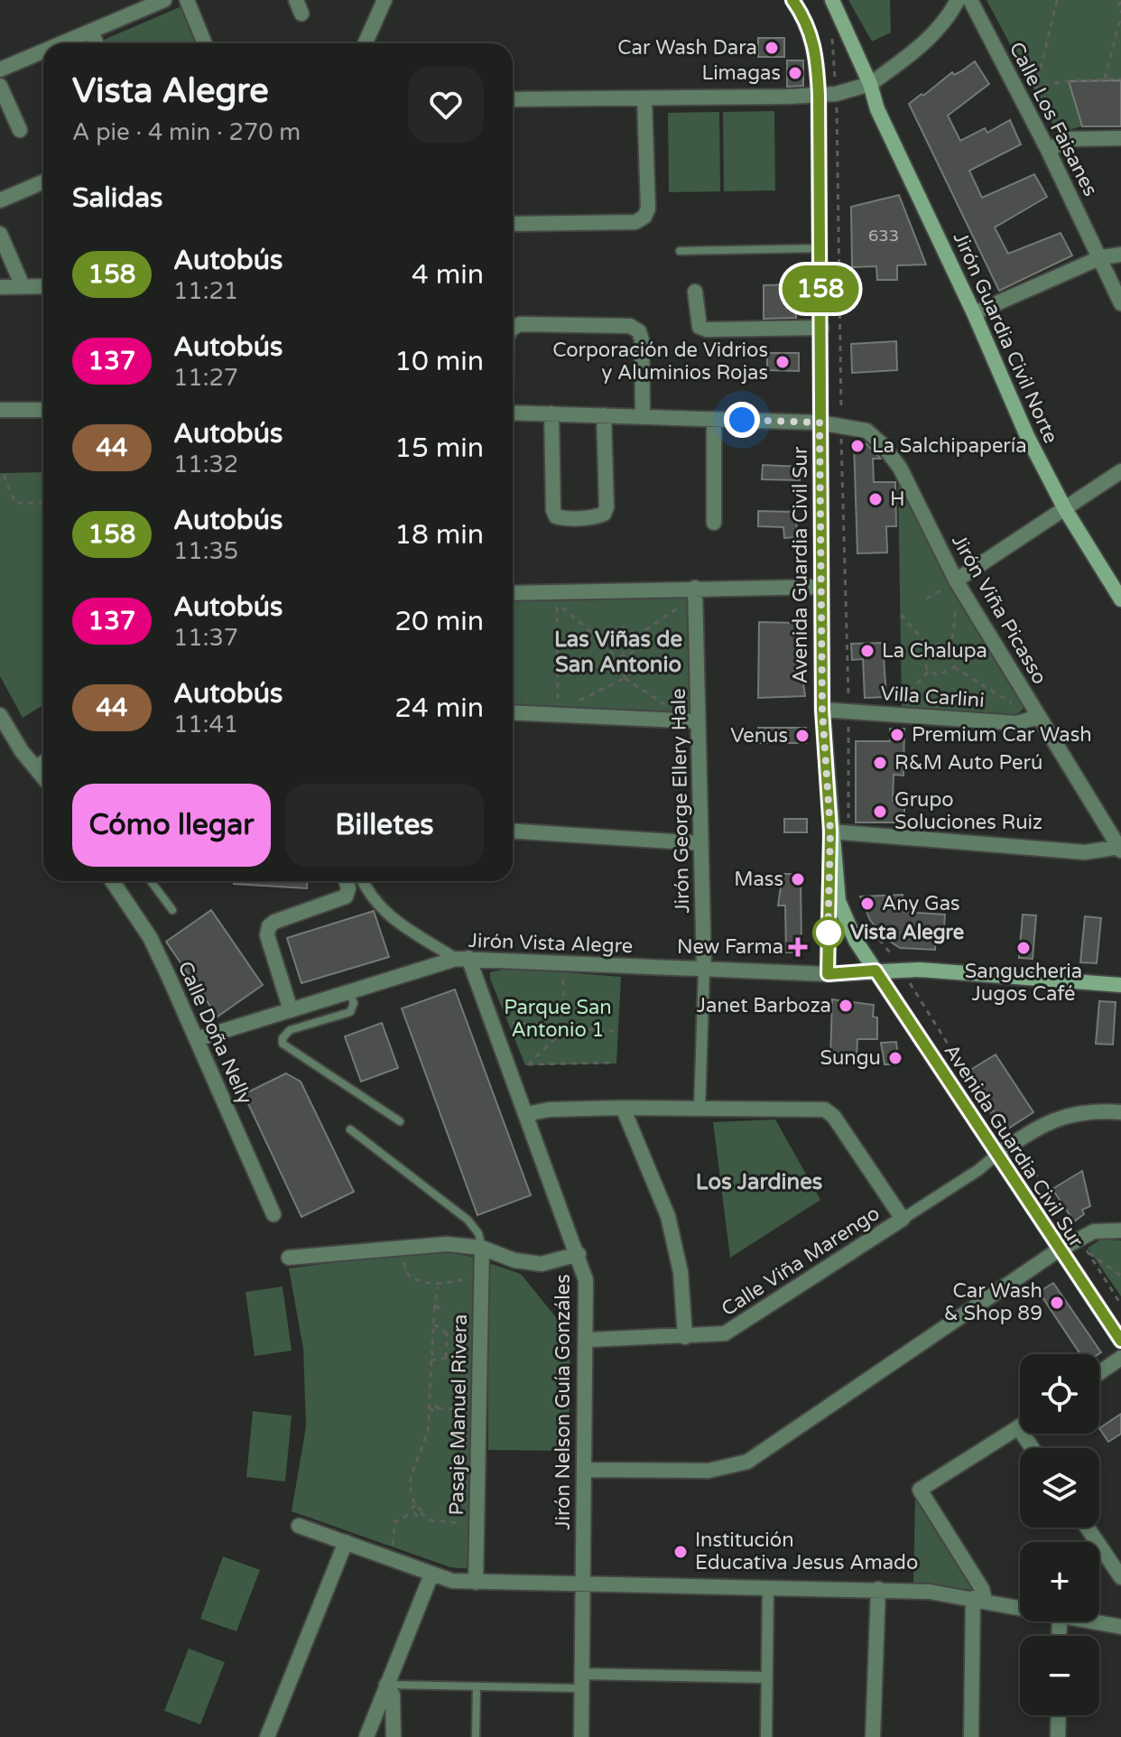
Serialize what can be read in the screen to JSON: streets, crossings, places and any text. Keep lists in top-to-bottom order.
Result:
{
  "streets": {
    "main road": ["Jirón Guardia Civil Norte", "Avenida Guardia Civil Sur"],
    "street": [
      "Calle Los Faisanes",
      "Jirón Viña Picasso",
      "Villa Carlini",
      "Jirón George Ellery Hale",
      "Jirón Vista Alegre",
      "Calle Doña Nelly",
      "Calle Viña Marengo",
      "Jirón Nelson Guía Gonzáles",
      "Pasaje Manuel Rivera"
    ]
  },
  "crossings": [
    ["Avenida Guardia Civil Sur", "Jirón Viña Picasso"],
    ["Avenida Guardia Civil Sur", "Villa Carlini"],
    ["Avenida Guardia Civil Sur", "Jirón Vista Alegre"],
    ["Jirón Viña Picasso", "Villa Carlini"],
    ["Jirón George Ellery Hale", "Jirón Vista Alegre"],
    ["Jirón Vista Alegre", "Calle Doña Nelly"],
    ["Jirón Vista Alegre", "Jirón Nelson Guía Gonzáles"],
    ["Calle Viña Marengo", "Jirón Nelson Guía Gonzáles"]
  ],
  "districts": ["Las Viñas de San Antonio", "Los Jardines"],
  "parks": ["Parque San Antonio 1"],
  "places": {
    "other": [
      "Car Wash Dara",
      "Limagas",
      "Corporación de Vidrios y Aluminios Rojas",
      "La Salchipapería",
      "H",
      "La Chalupa",
      "Premium Car Wash",
      "Venus",
      "R&M Auto Perú",
      "Grupo Soluciones Ruiz",
      "Mass",
      "Any Gas",
      "Vista Alegre",
      "Sangucheria Jugos Café",
      "Janet Barboza",
      "Sungu",
      "Car Wash & Shop 89",
      "Institución Educativa Jesus Amado"
    ],
    "health": ["New Farma"]
  },
  "lines": ["bus line 158"],
  "house_numbers": ["633"],
  "page": {
    "on_map": "158",
    "heading": [
      ["Vista Alegre", "A pie · 4 min · 270 m"],
      "Salidas"
    ],
    "list": [
      {
        "mark": "158",
        "name": "Autobús",
        "note": "11:21",
        "value": "4 min"
      },
      {
        "mark": "137",
        "name": "Autobús",
        "note": "11:27",
        "value": "10 min"
      },
      {
        "mark": "44",
        "name": "Autobús",
        "note": "11:32",
        "value": "15 min"
      },
      {
        "mark": "158",
        "name": "Autobús",
        "note": "11:35",
        "value": "18 min"
      },
      {
        "mark": "137",
        "name": "Autobús",
        "note": "11:37",
        "value": "20 min"
      },
      {
        "mark": "44",
        "name": "Autobús",
        "note": "11:41",
        "value": "24 min"
      }
    ],
    "buttons": ["Cómo llegar", "Billetes"],
    "map_buttons": ["+", "−"]
  }
}
